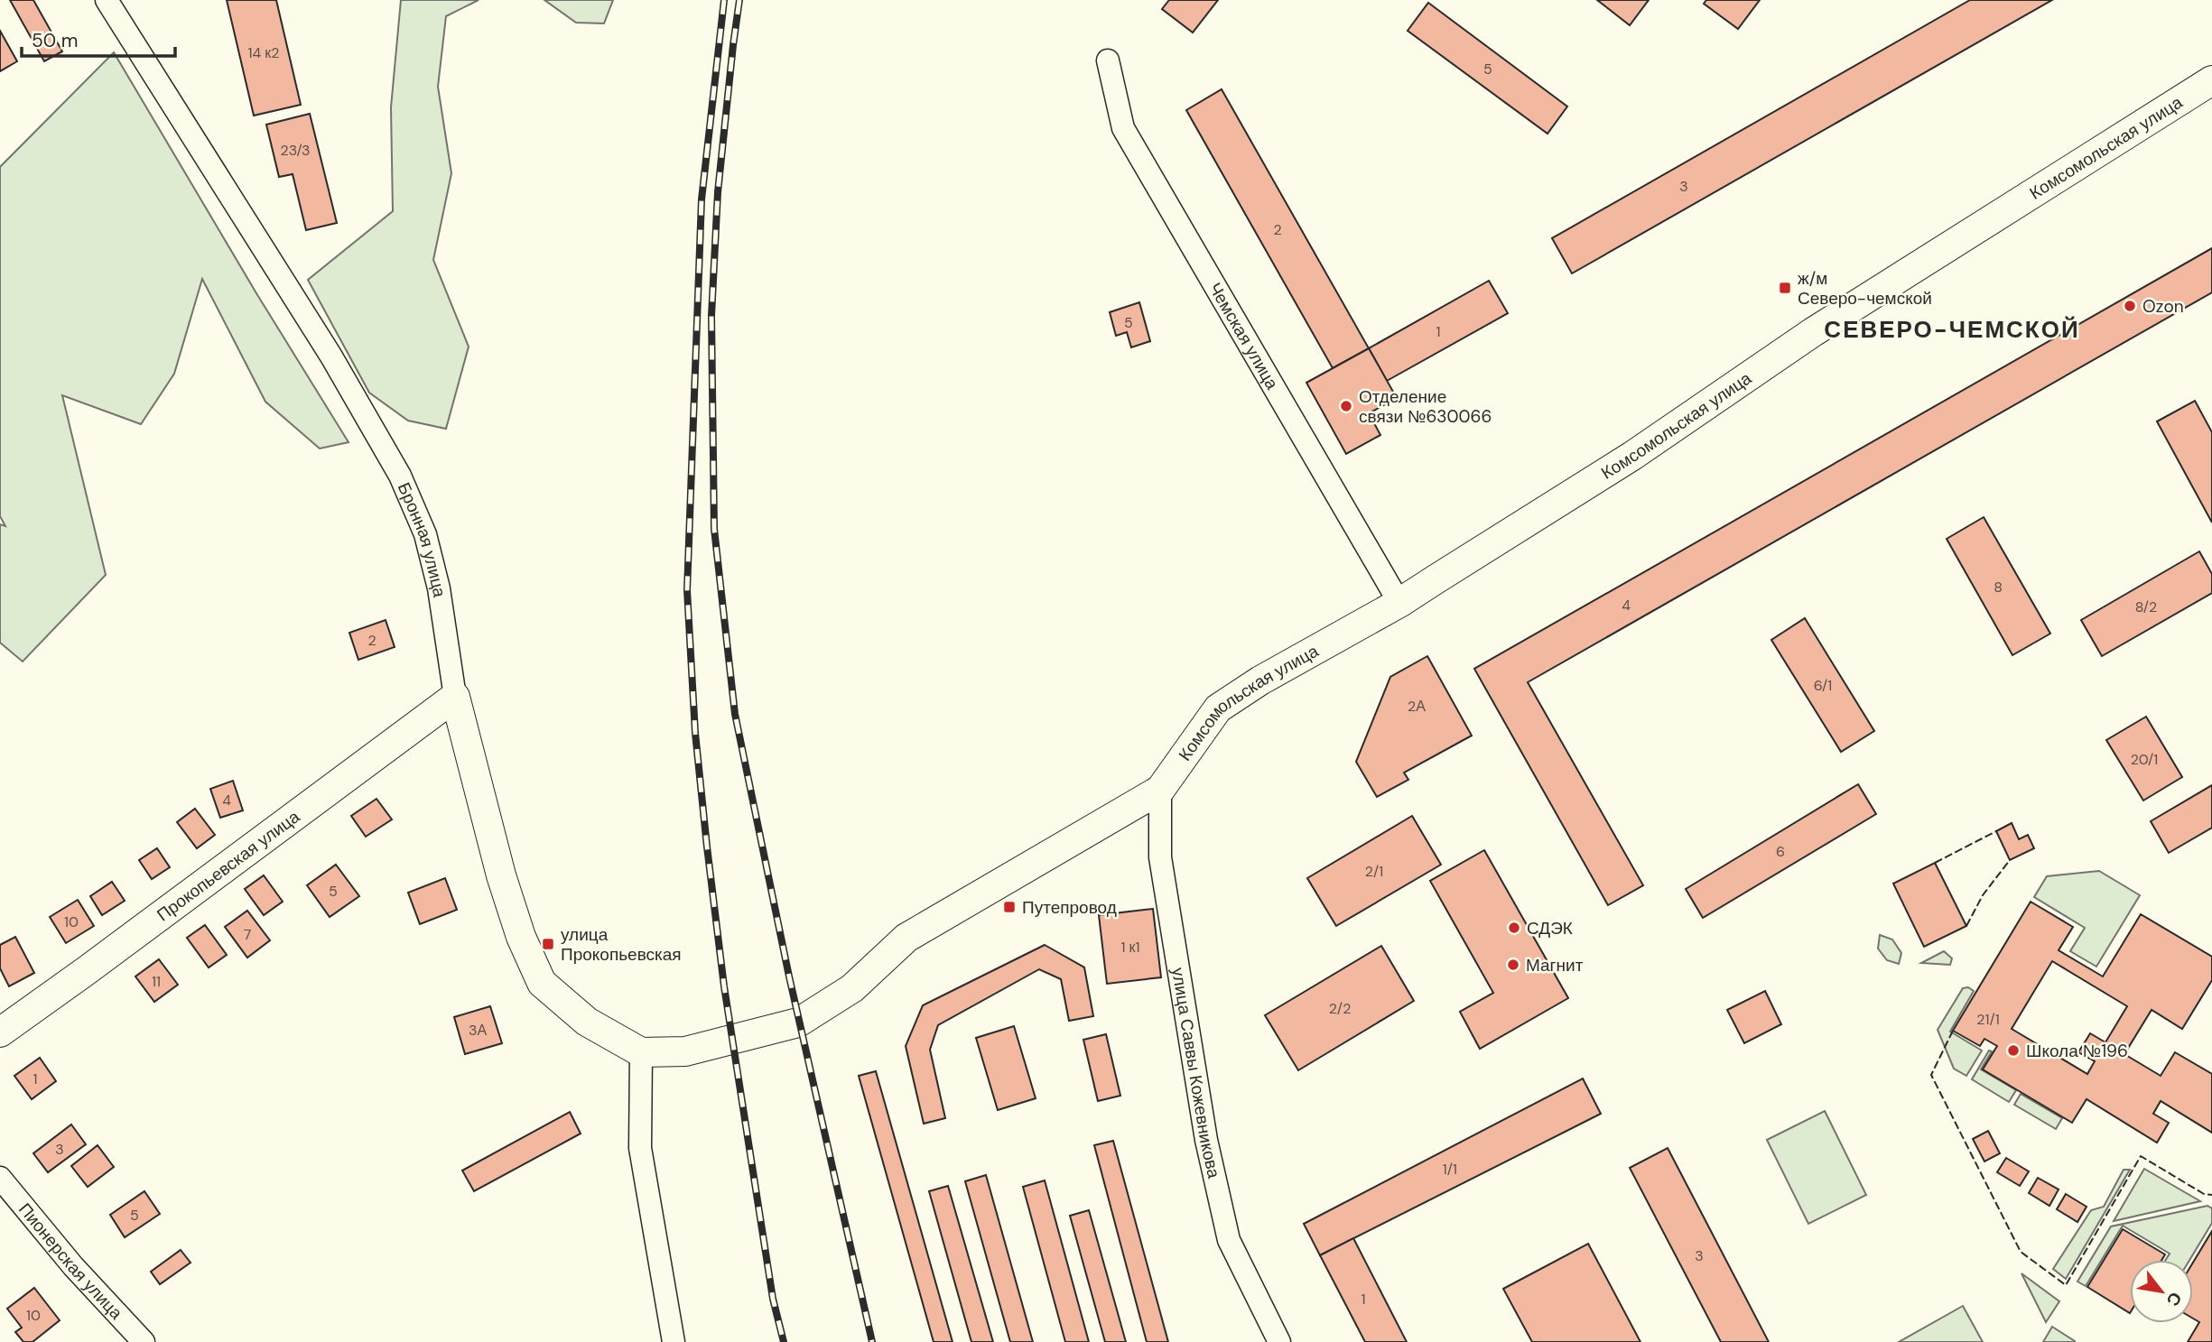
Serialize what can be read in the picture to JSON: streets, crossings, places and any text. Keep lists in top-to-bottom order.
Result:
{
  "streets": {
    "main road": ["Комсомольская улица", "Бронная улица", "Прокопьевская улица"],
    "street": ["Чемская улица", "улица Саввы Кожевникова", "Пионерская улица"]
  },
  "crossings": [
    ["Комсомольская улица", "Чемская улица"],
    ["Комсомольская улица", "Бронная улица"],
    ["Комсомольская улица", "улица Саввы Кожевникова"],
    ["Бронная улица", "Прокопьевская улица"],
    ["Бронная улица", "улица Саввы Кожевникова"]
  ],
  "districts": ["СЕВЕРО-ЧЕМСКОЙ"],
  "places": {
    "transit": ["ж/м Северо-чемской", "Путепровод", "улица Прокопьевская"],
    "other": [
      "Ozon",
      "Отделение связи №630066",
      "СДЭК",
      "Магнит",
      "Школа №196"
    ]
  },
  "house_numbers": [
    "14 к2",
    "5",
    "23/3",
    "3",
    "2",
    "5",
    "1",
    "8",
    "4",
    "8/2",
    "2",
    "6/1",
    "2А",
    "20/1",
    "4",
    "6",
    "2/1",
    "5",
    "10",
    "7",
    "1 к1",
    "11",
    "2/2",
    "21/1",
    "3А",
    "1",
    "3",
    "1/1",
    "5",
    "3",
    "1",
    "10"
  ],
  "scale_bar": "50 m",
  "north": "bottom right"
}
